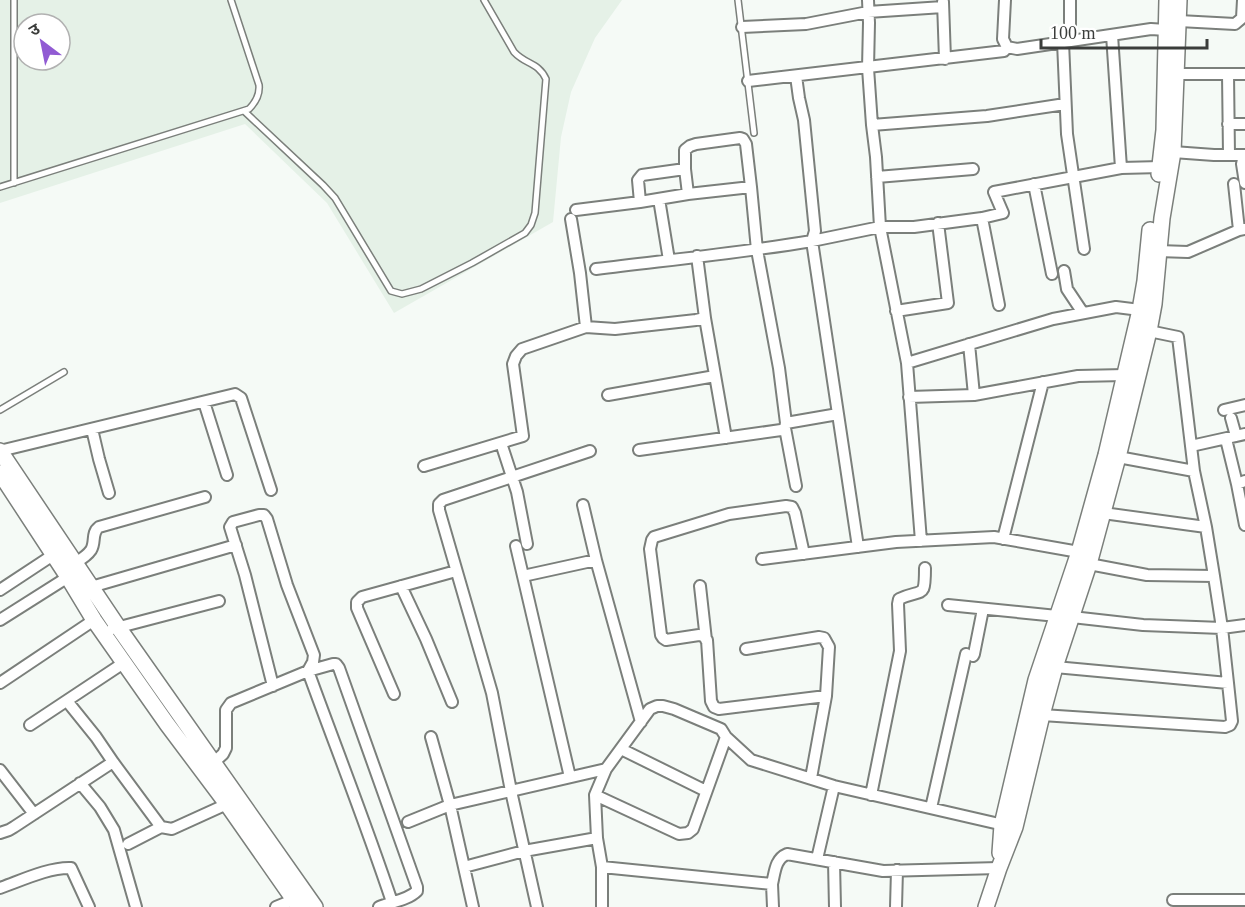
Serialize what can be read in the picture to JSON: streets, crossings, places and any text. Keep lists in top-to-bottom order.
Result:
{
  "scale_bar": "100 m",
  "north": "top left"
}
